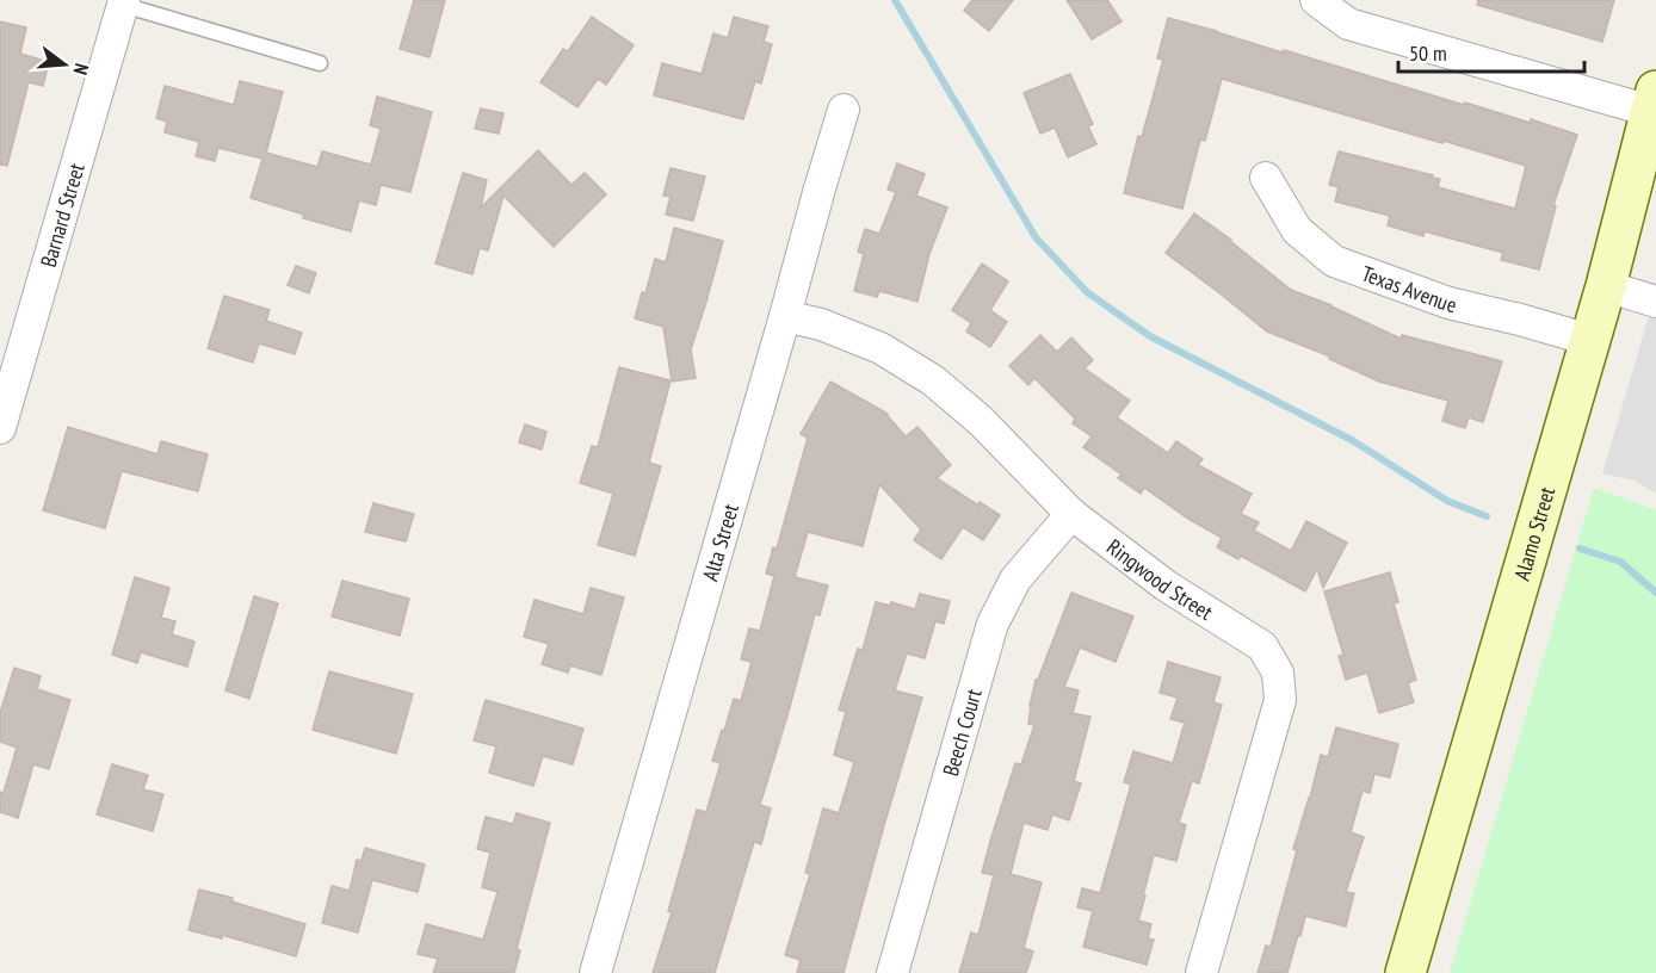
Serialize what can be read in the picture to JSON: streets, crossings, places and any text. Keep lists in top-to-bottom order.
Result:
{
  "streets": {
    "main road": ["Alamo Street"],
    "street": [
      "Barnard Street",
      "Texas Avenue",
      "Alta Street",
      "Ringwood Street",
      "Beech Court"
    ]
  },
  "crossings": [
    ["Texas Avenue", "Alamo Street"],
    ["Alta Street", "Ringwood Street"],
    ["Ringwood Street", "Beech Court"]
  ],
  "scale_bar": "50 m",
  "north": "right"
}
